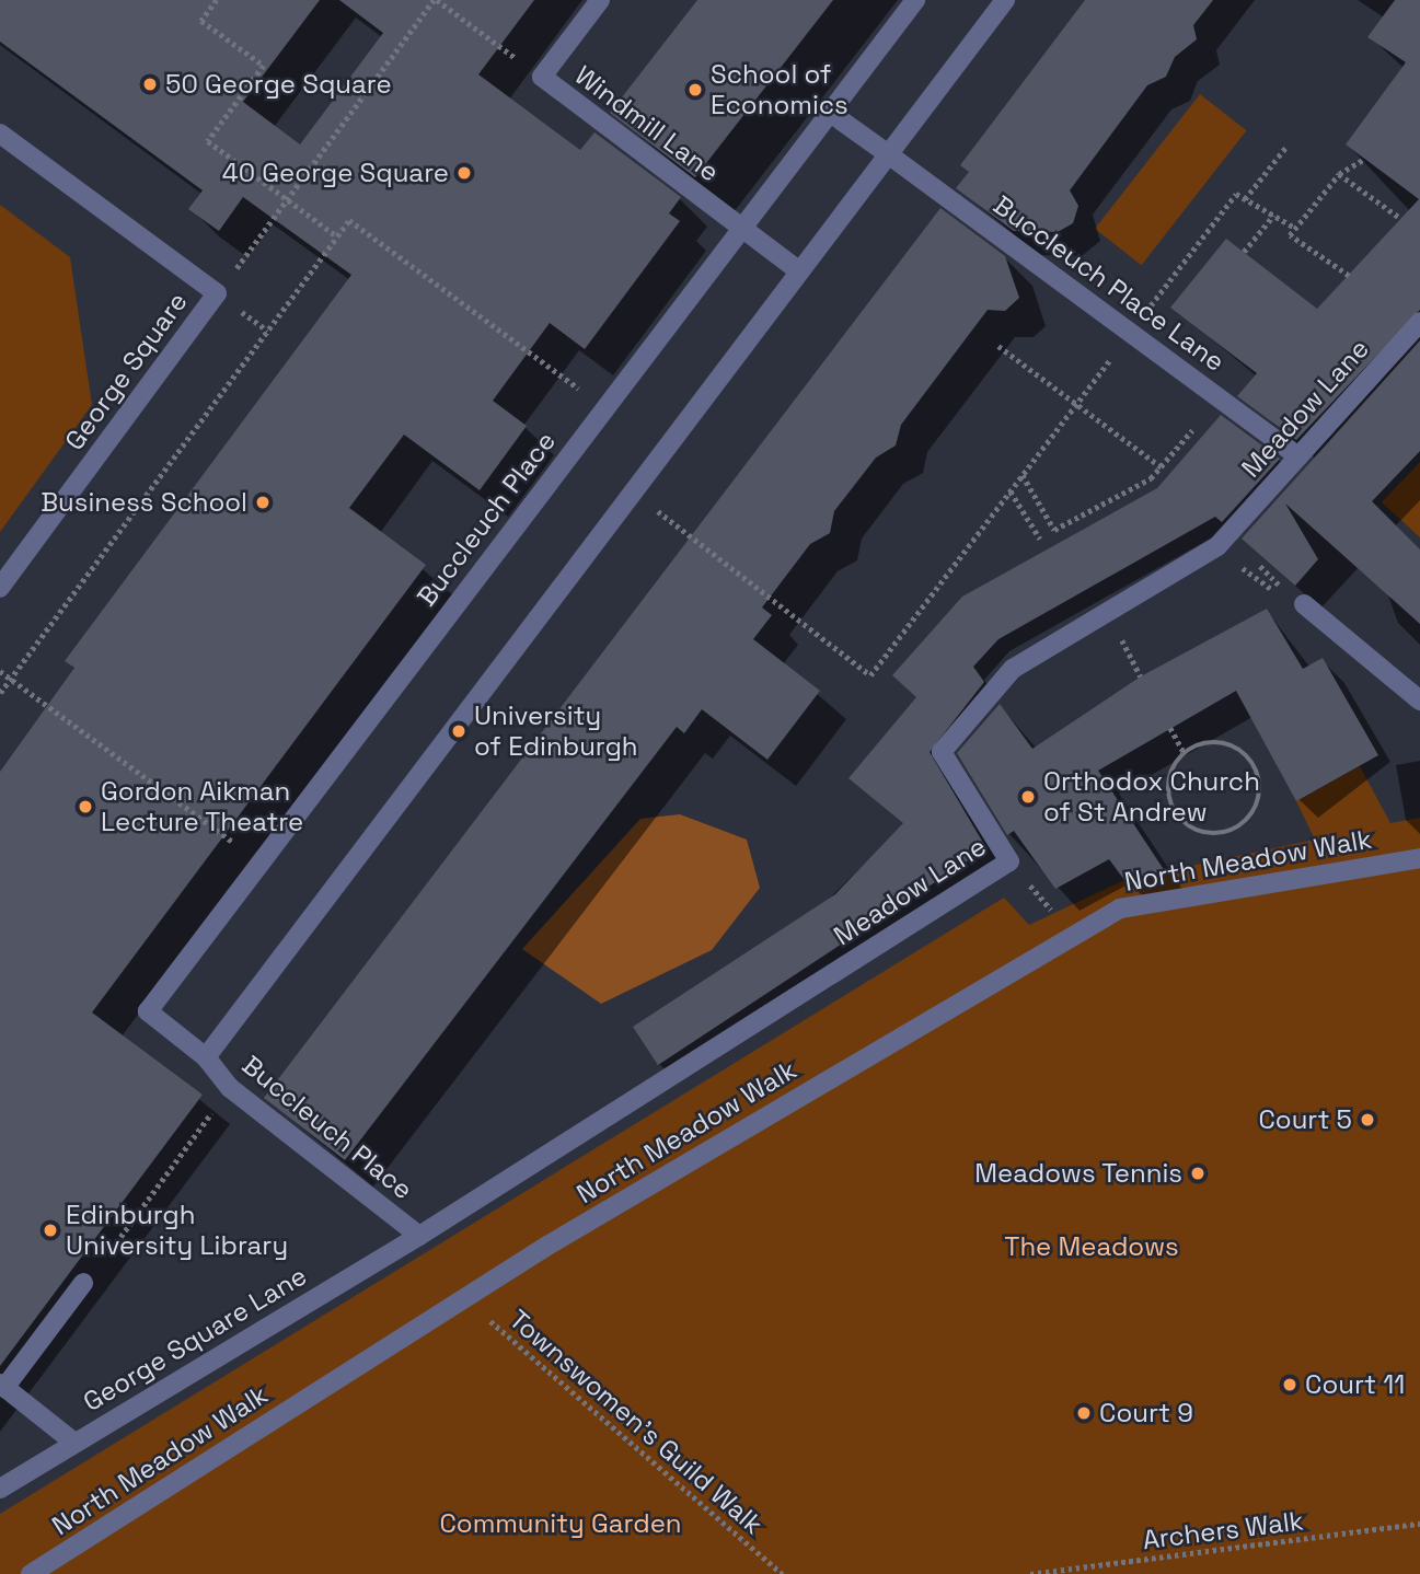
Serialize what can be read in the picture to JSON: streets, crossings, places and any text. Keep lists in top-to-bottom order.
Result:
{
  "streets": {
    "street": [
      "Windmill Lane",
      "Buccleuch Place Lane",
      "George Square",
      "Meadow Lane",
      "Buccleuch Place",
      "North Meadow Walk",
      "George Square Lane"
    ],
    "path": ["Townswomen's Guild Walk", "Archers Walk"]
  },
  "crossings": [
    ["Windmill Lane", "Buccleuch Place"],
    ["Buccleuch Place Lane", "Meadow Lane"],
    ["Buccleuch Place Lane", "Buccleuch Place"],
    ["Meadow Lane", "Buccleuch Place"],
    ["Meadow Lane", "George Square Lane"],
    ["Buccleuch Place", "George Square Lane"],
    ["North Meadow Walk", "Townswomen's Guild Walk"]
  ],
  "parks": ["The Meadows", "Community Garden"],
  "places": [
    "50 George Square",
    "School of Economics",
    "40 George Square",
    "Business School",
    "University of Edinburgh",
    "Orthodox Church of St Andrew",
    "Gordon Aikman Lecture Theatre",
    "Court 5",
    "Meadows Tennis",
    "Edinburgh University Library",
    "Court 11",
    "Court 9"
  ]
}
